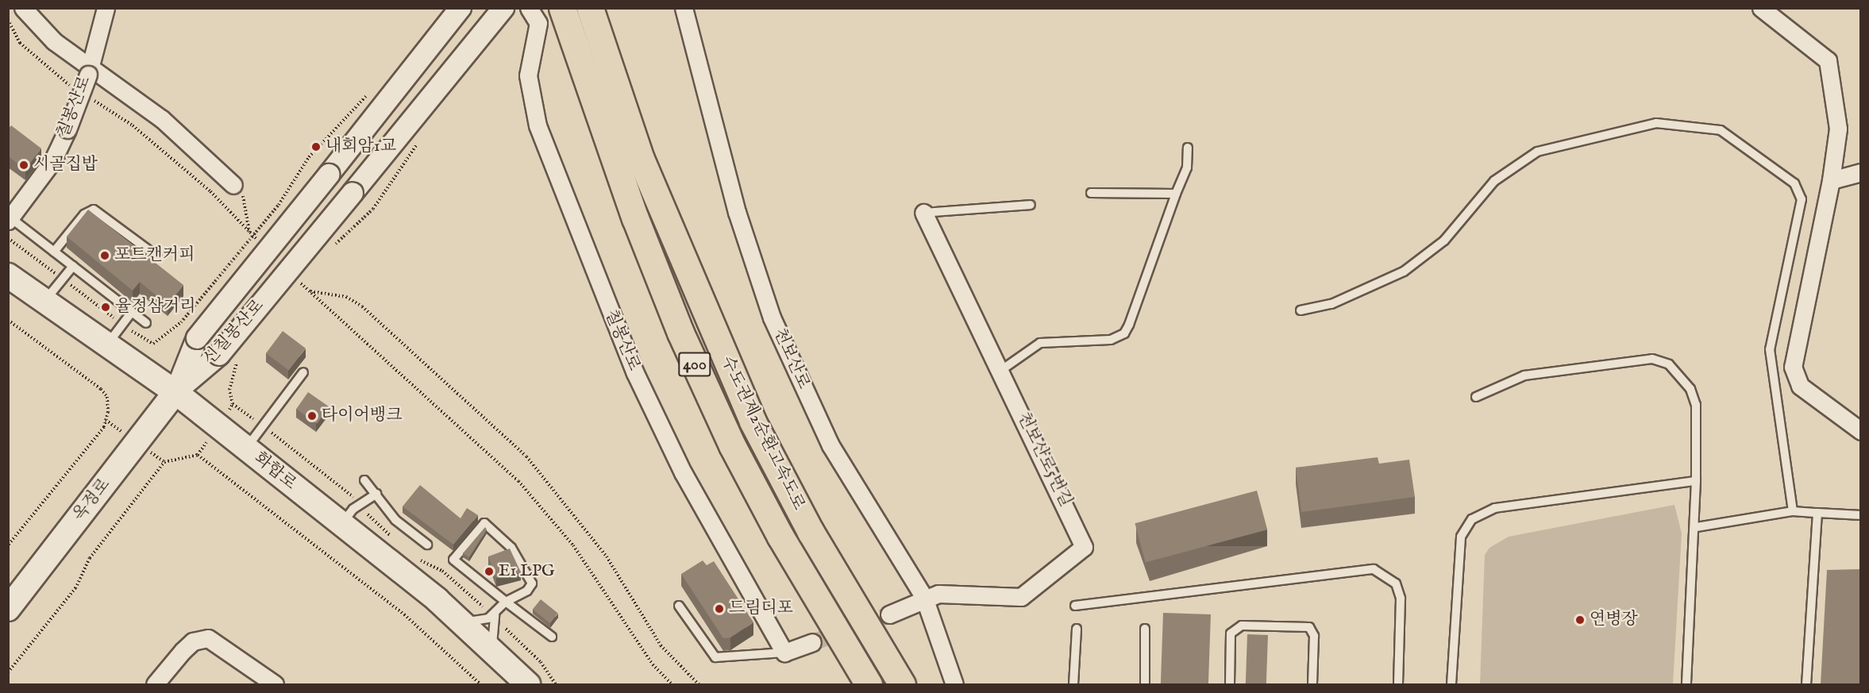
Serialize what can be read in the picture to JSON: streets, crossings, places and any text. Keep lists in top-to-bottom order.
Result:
{
  "streets": {
    "highway": ["400", "수도권제2순환고속도로"],
    "main road": ["화합로", "옥정로"],
    "street": [
      "칠봉산로",
      "신칠봉산로",
      "천보산로",
      "천보산로5번길"
    ]
  },
  "crossings": [
    ["신칠봉산로", "화합로"],
    ["신칠봉산로", "옥정로"],
    ["천보산로", "천보산로5번길"],
    ["화합로", "옥정로"]
  ],
  "places": [
    "내회암1교",
    "시골집밥",
    "포트캔커피",
    "율정삼거리",
    "타이어뱅크",
    "E1 LPG",
    "드림디포",
    "연병장"
  ]
}
